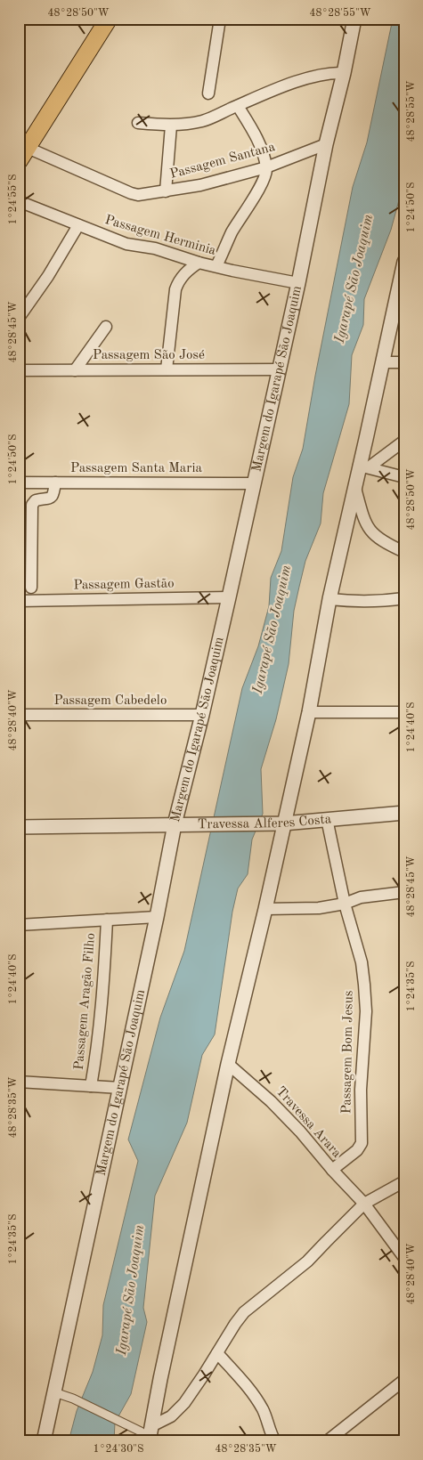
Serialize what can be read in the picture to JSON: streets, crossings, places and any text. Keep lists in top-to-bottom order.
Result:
{
  "streets": {
    "street": [
      "Passagem Santana",
      "Passagem Herminia",
      "Passagem São José",
      "Margem do Igarapé São Joaquim",
      "Passagem Santa Maria",
      "Passagem Gastão",
      "Passagem Cabedelo",
      "Travessa Alferes Costa",
      "Passagem Aragão Filho",
      "Passagem Bom Jesus",
      "Travessa Arara"
    ]
  },
  "crossings": [
    ["Passagem Santana", "Margem do Igarapé São Joaquim"],
    ["Passagem Herminia", "Margem do Igarapé São Joaquim"],
    ["Passagem São José", "Margem do Igarapé São Joaquim"],
    ["Margem do Igarapé São Joaquim", "Passagem Santa Maria"],
    ["Margem do Igarapé São Joaquim", "Passagem Gastão"],
    ["Margem do Igarapé São Joaquim", "Passagem Cabedelo"],
    ["Margem do Igarapé São Joaquim", "Travessa Alferes Costa"],
    ["Travessa Alferes Costa", "Passagem Bom Jesus"],
    ["Passagem Bom Jesus", "Travessa Arara"]
  ],
  "water": ["Igarapé São Joaquim"],
  "coordinates": [
    "48°28'50\"W",
    "48°28'55\"W",
    "1°24'55\"S",
    "1°24'50\"S",
    "48°28'45\"W",
    "48°28'40\"W",
    "1°24'40\"S",
    "1°24'35\"S",
    "48°28'35\"W",
    "1°24'30\"S"
  ]
}
